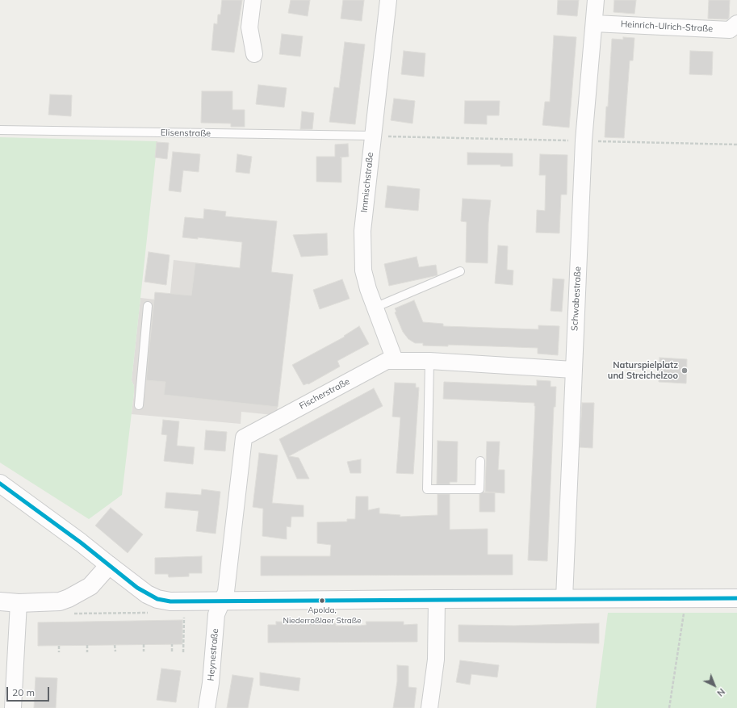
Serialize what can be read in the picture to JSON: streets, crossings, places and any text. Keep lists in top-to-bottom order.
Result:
{
  "streets": {
    "street": [
      "Heinrich-Ulrich-Straße",
      "Immischstraße",
      "Schwabestraße",
      "Fischerstraße",
      "Heynestraße"
    ],
    "lane": ["Elisenstraße"]
  },
  "crossings": [
    ["Heinrich-Ulrich-Straße", "Schwabestraße"],
    ["Elisenstraße", "Immischstraße"],
    ["Immischstraße", "Fischerstraße"],
    ["Schwabestraße", "Fischerstraße"],
    ["Fischerstraße", "Heynestraße"]
  ],
  "places": ["Naturspielplatz und Streichelzoo", "Apolda, Niederroßlaer Straße"],
  "scale_bar": "20 m",
  "north": "bottom right"
}
